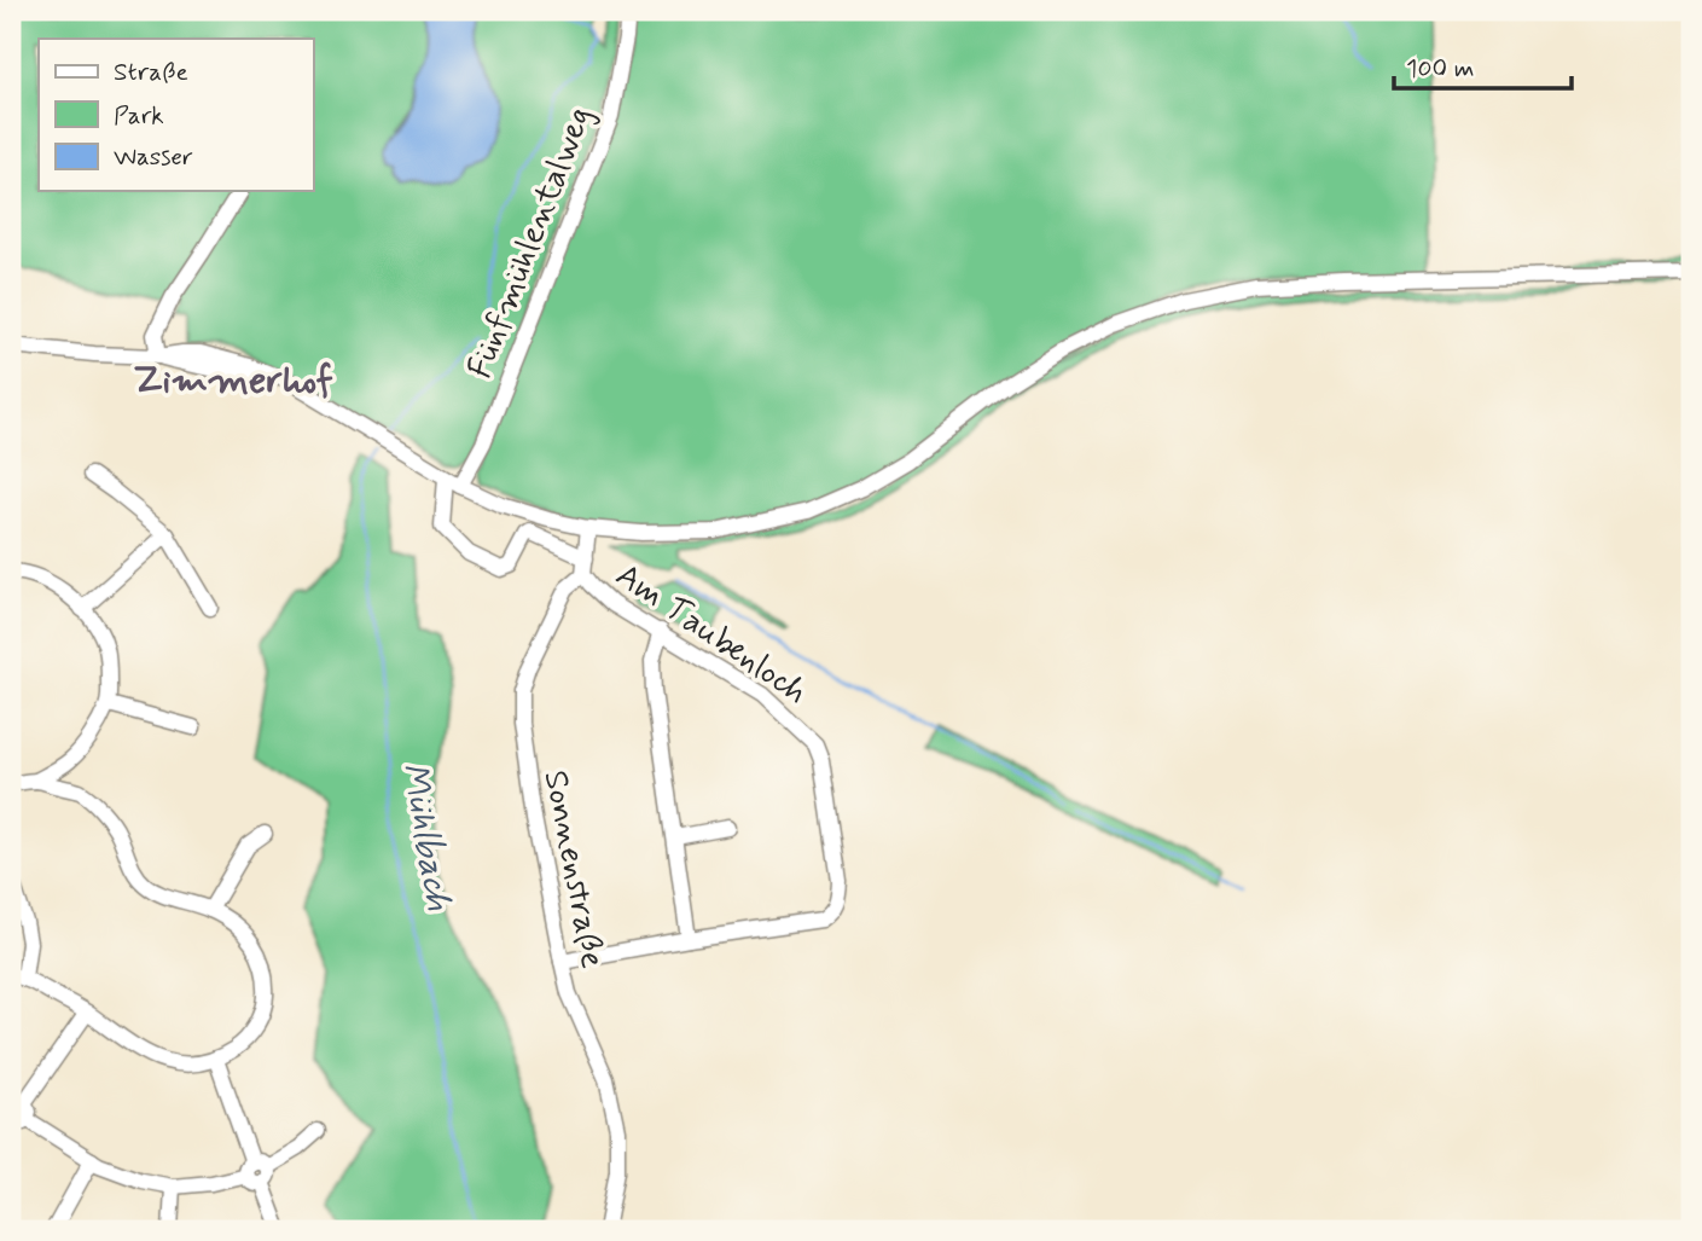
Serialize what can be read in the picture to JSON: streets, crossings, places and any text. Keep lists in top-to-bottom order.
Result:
{
  "streets": {
    "street": ["Fünfmühlentalweg", "Am Taubenloch", "Sonnenstraße"]
  },
  "crossings": [
    ["Am Taubenloch", "Sonnenstraße"]
  ],
  "districts": ["Zimmerhof"],
  "water": ["Mühlbach"],
  "legend": ["Straße", "Park", "Wasser"],
  "scale_bar": "100 m"
}
